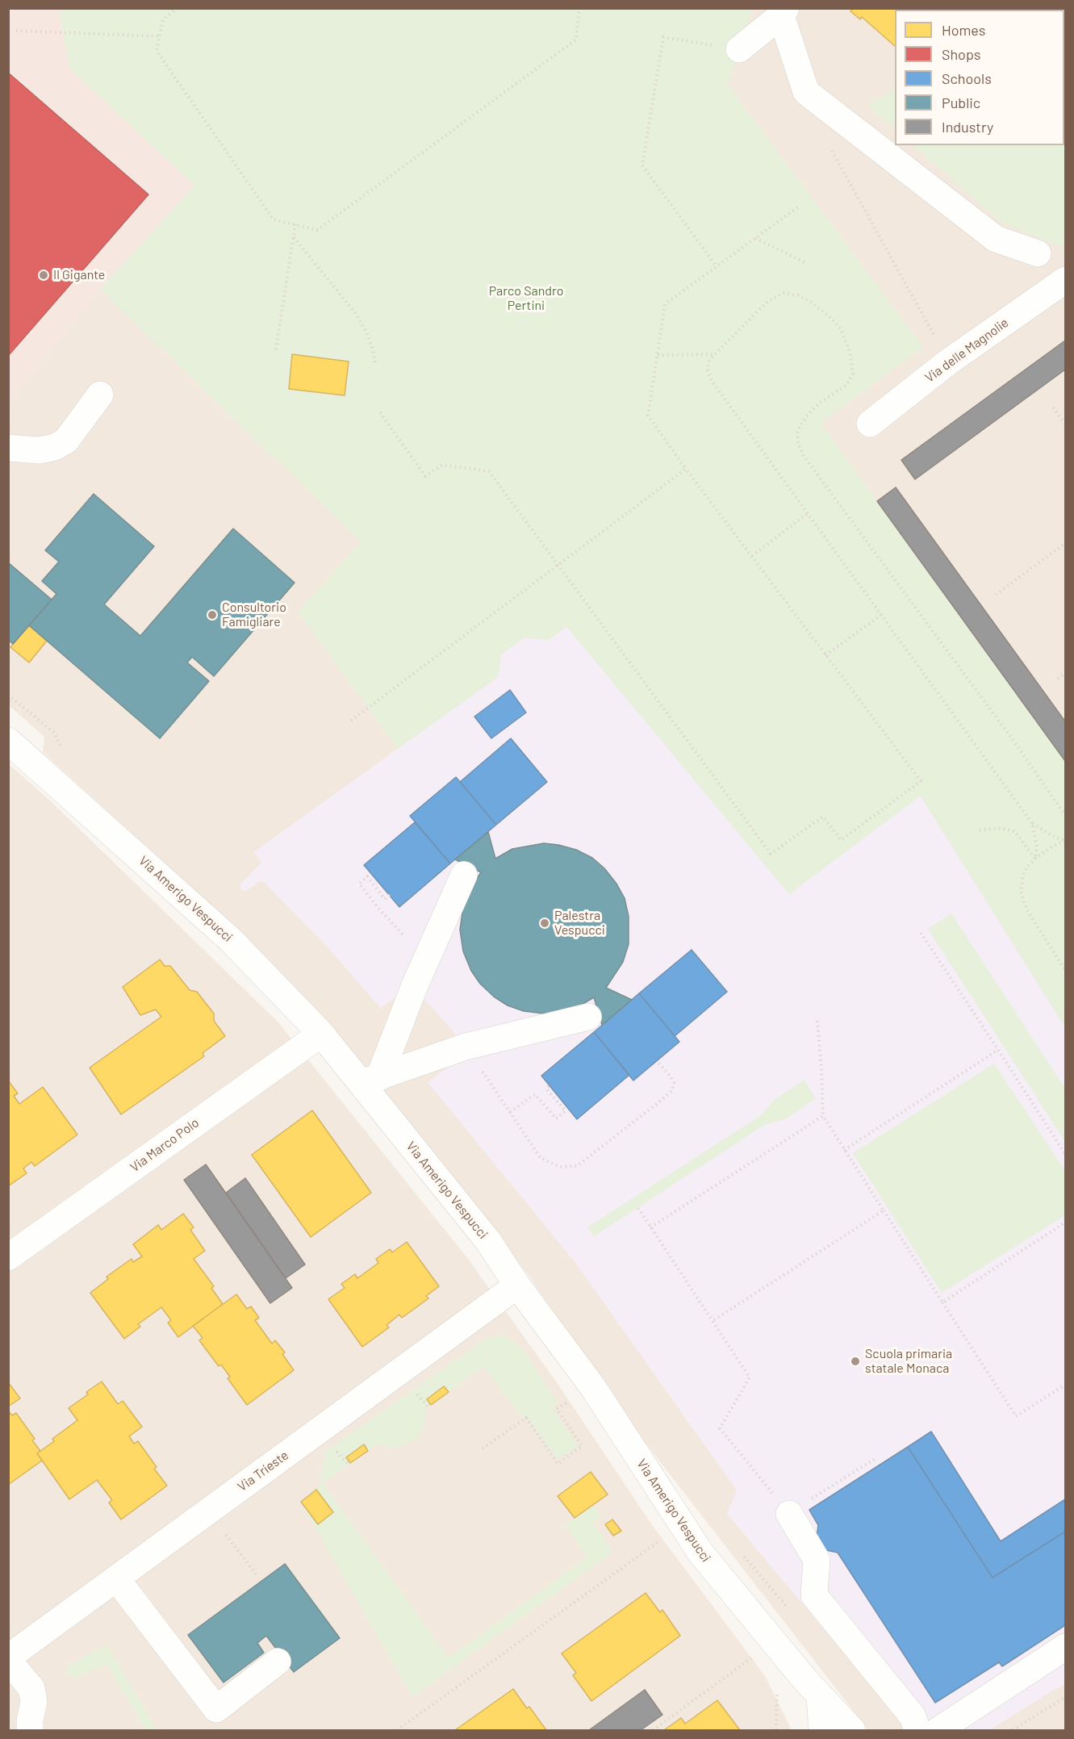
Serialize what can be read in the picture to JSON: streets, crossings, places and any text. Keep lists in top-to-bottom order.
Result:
{
  "streets": {
    "street": [
      "Via delle Magnolie",
      "Via Amerigo Vespucci",
      "Via Marco Polo",
      "Via Trieste"
    ]
  },
  "crossings": [
    ["Via Amerigo Vespucci", "Via Marco Polo"],
    ["Via Amerigo Vespucci", "Via Trieste"]
  ],
  "parks": ["Parco Sandro Pertini"],
  "places": [
    "Il Gigante",
    "Consultorio Famigliare",
    "Palestra Vespucci",
    "Scuola primaria statale Monaca"
  ],
  "legend": [
    "Homes",
    "Shops",
    "Schools",
    "Public",
    "Industry"
  ]
}
